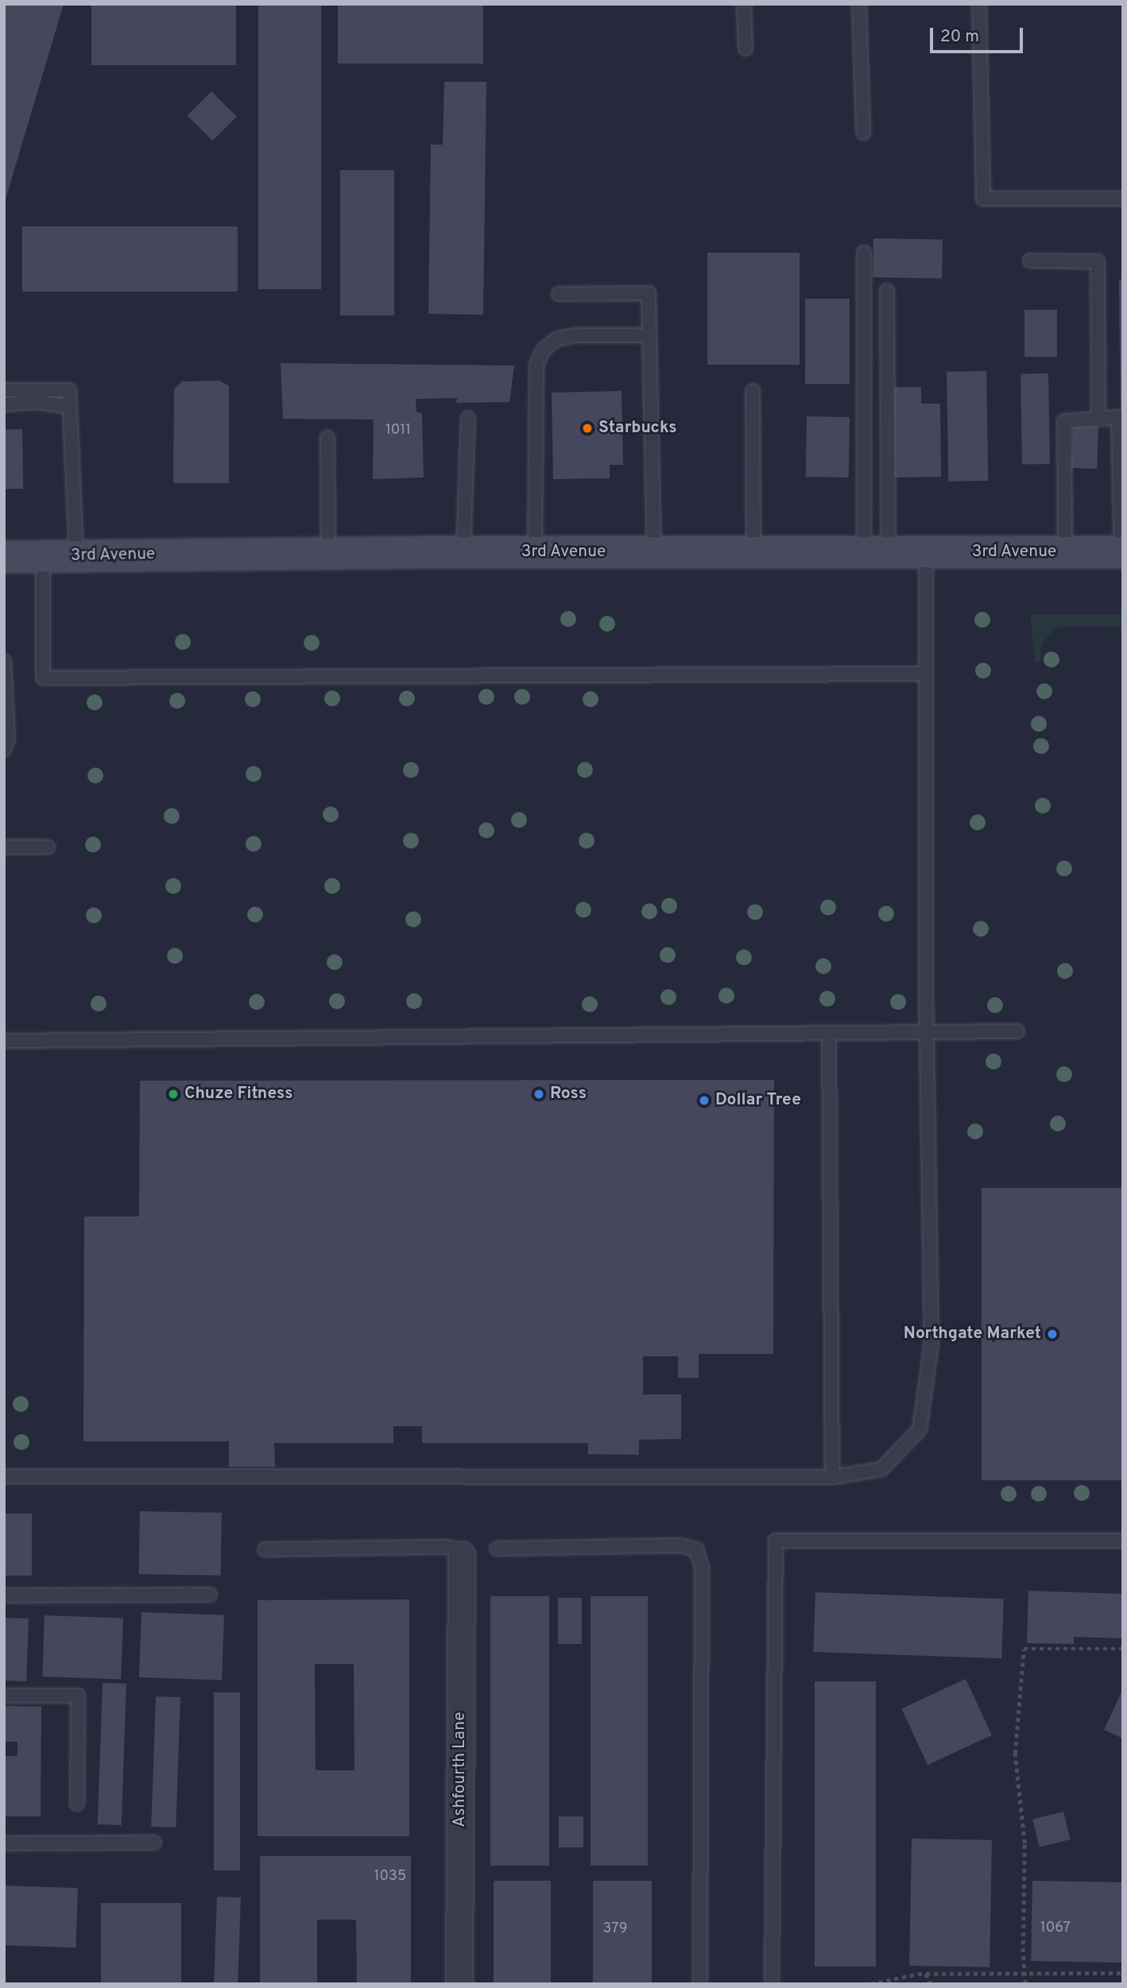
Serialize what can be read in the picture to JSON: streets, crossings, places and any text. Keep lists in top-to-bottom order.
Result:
{
  "streets": {
    "main road": ["3rd Avenue"],
    "street": ["Ashfourth Lane"]
  },
  "places": [
    "Starbucks",
    "Chuze Fitness",
    "Ross",
    "Dollar Tree",
    "Northgate Market"
  ],
  "house_numbers": [
    "1011",
    "1035",
    "1067",
    "379"
  ],
  "scale_bar": "20 m"
}
